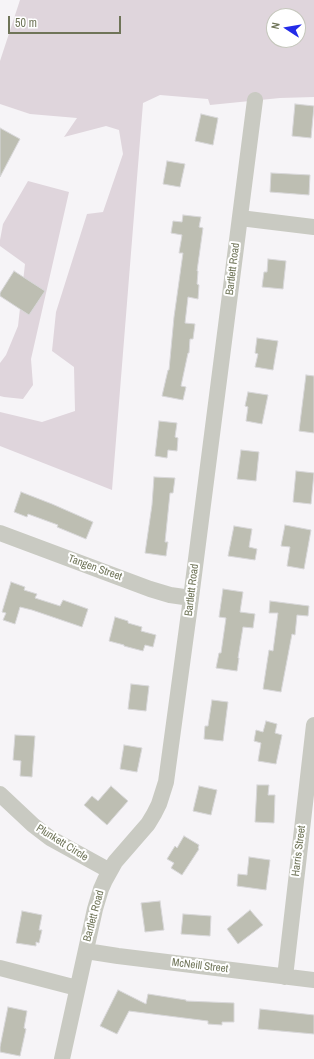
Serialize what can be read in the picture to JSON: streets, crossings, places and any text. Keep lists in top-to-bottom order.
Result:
{
  "streets": {
    "street": [
      "Bartlett Road",
      "Tangen Street",
      "Plunkett Circle",
      "Harris Street",
      "McNeill Street"
    ]
  },
  "crossings": [
    ["Bartlett Road", "Tangen Street"],
    ["Bartlett Road", "Plunkett Circle"],
    ["Bartlett Road", "McNeill Street"],
    ["Harris Street", "McNeill Street"]
  ],
  "scale_bar": "50 m",
  "north": "left"
}
